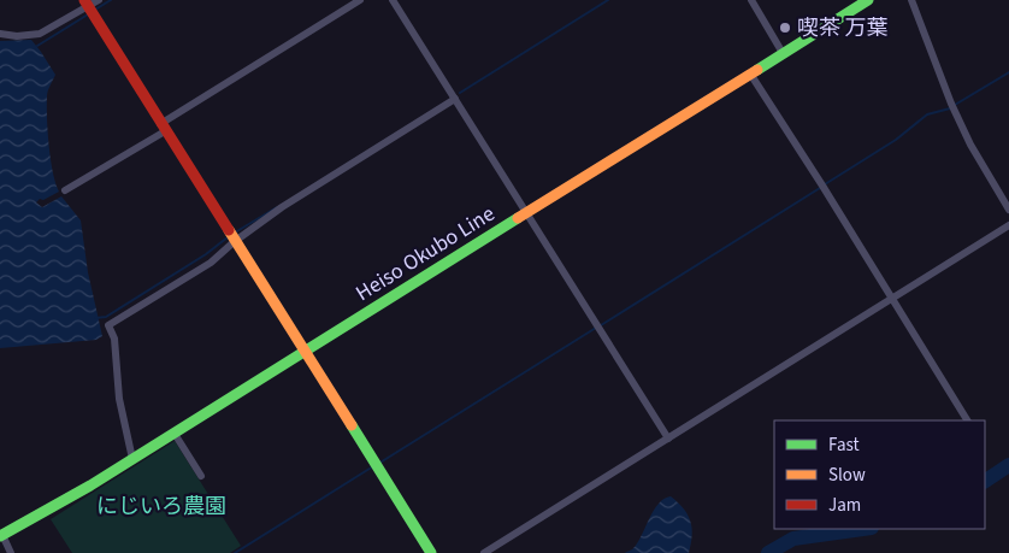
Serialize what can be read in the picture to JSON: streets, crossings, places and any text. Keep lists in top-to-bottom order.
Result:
{
  "streets": {
    "main road": ["Heiso Okubo Line"]
  },
  "parks": ["にじいろ農園"],
  "places": ["喫茶 万葉"],
  "legend": ["Fast", "Slow", "Jam"]
}
